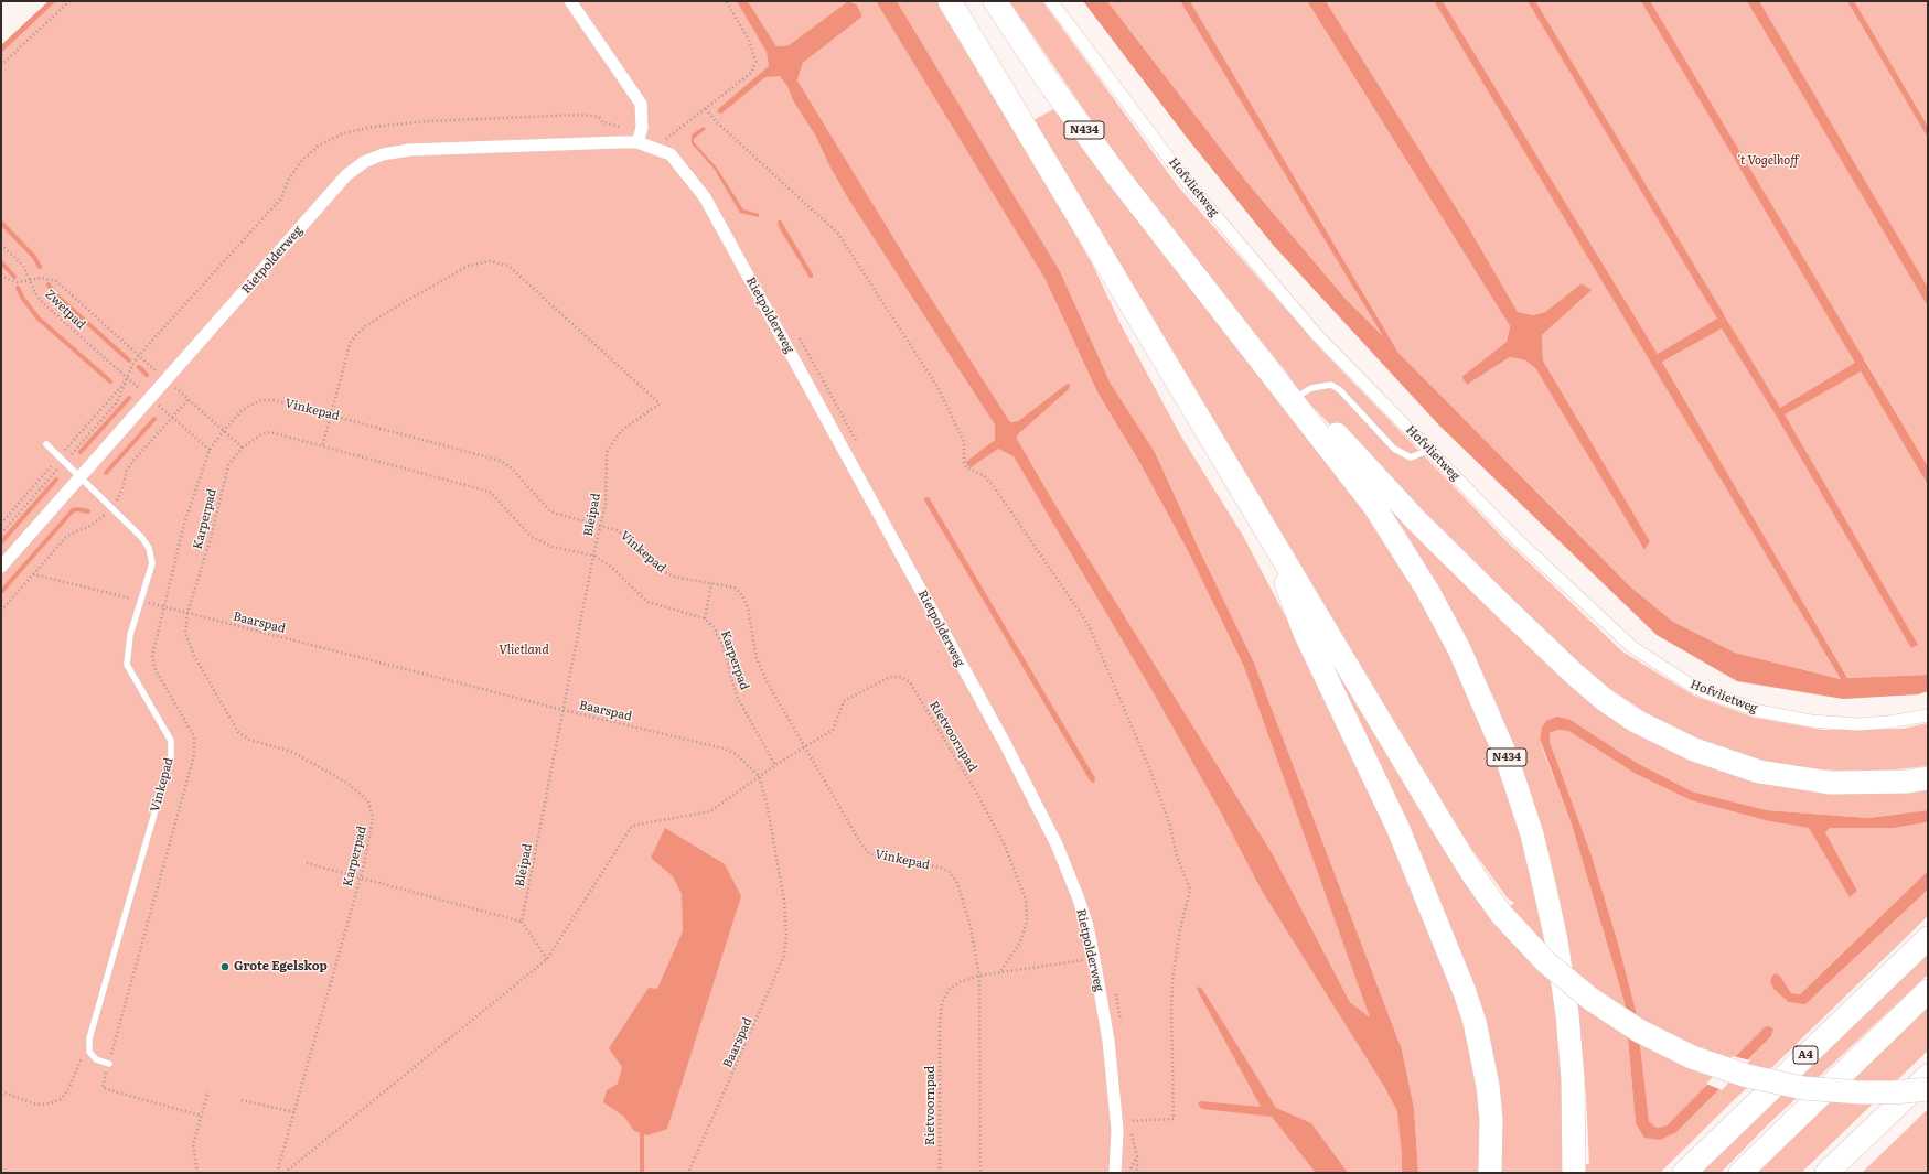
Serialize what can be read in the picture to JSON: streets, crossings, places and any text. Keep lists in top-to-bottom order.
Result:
{
  "streets": {
    "highway": ["N434", "A4"],
    "street": ["Hofvlietweg", "Rietpolderweg"],
    "lane": ["Vinkepad"],
    "path": [
      "Zwetpad",
      "Bleipad",
      "Karperpad",
      "Baarspad",
      "Rietvoornpad"
    ]
  },
  "crossings": [
    ["Rietpolderweg", "Vinkepad"],
    ["Rietpolderweg", "Rietvoornpad"],
    ["Vinkepad", "Bleipad"],
    ["Vinkepad", "Baarspad"],
    ["Vinkepad", "Rietvoornpad"],
    ["Bleipad", "Karperpad"],
    ["Bleipad", "Baarspad"],
    ["Karperpad", "Baarspad"],
    ["Karperpad", "Rietvoornpad"],
    ["Baarspad", "Rietvoornpad"]
  ],
  "parks": ["'t Vogelhoff", "Vlietland"],
  "places": ["Grote Egelskop"]
}
